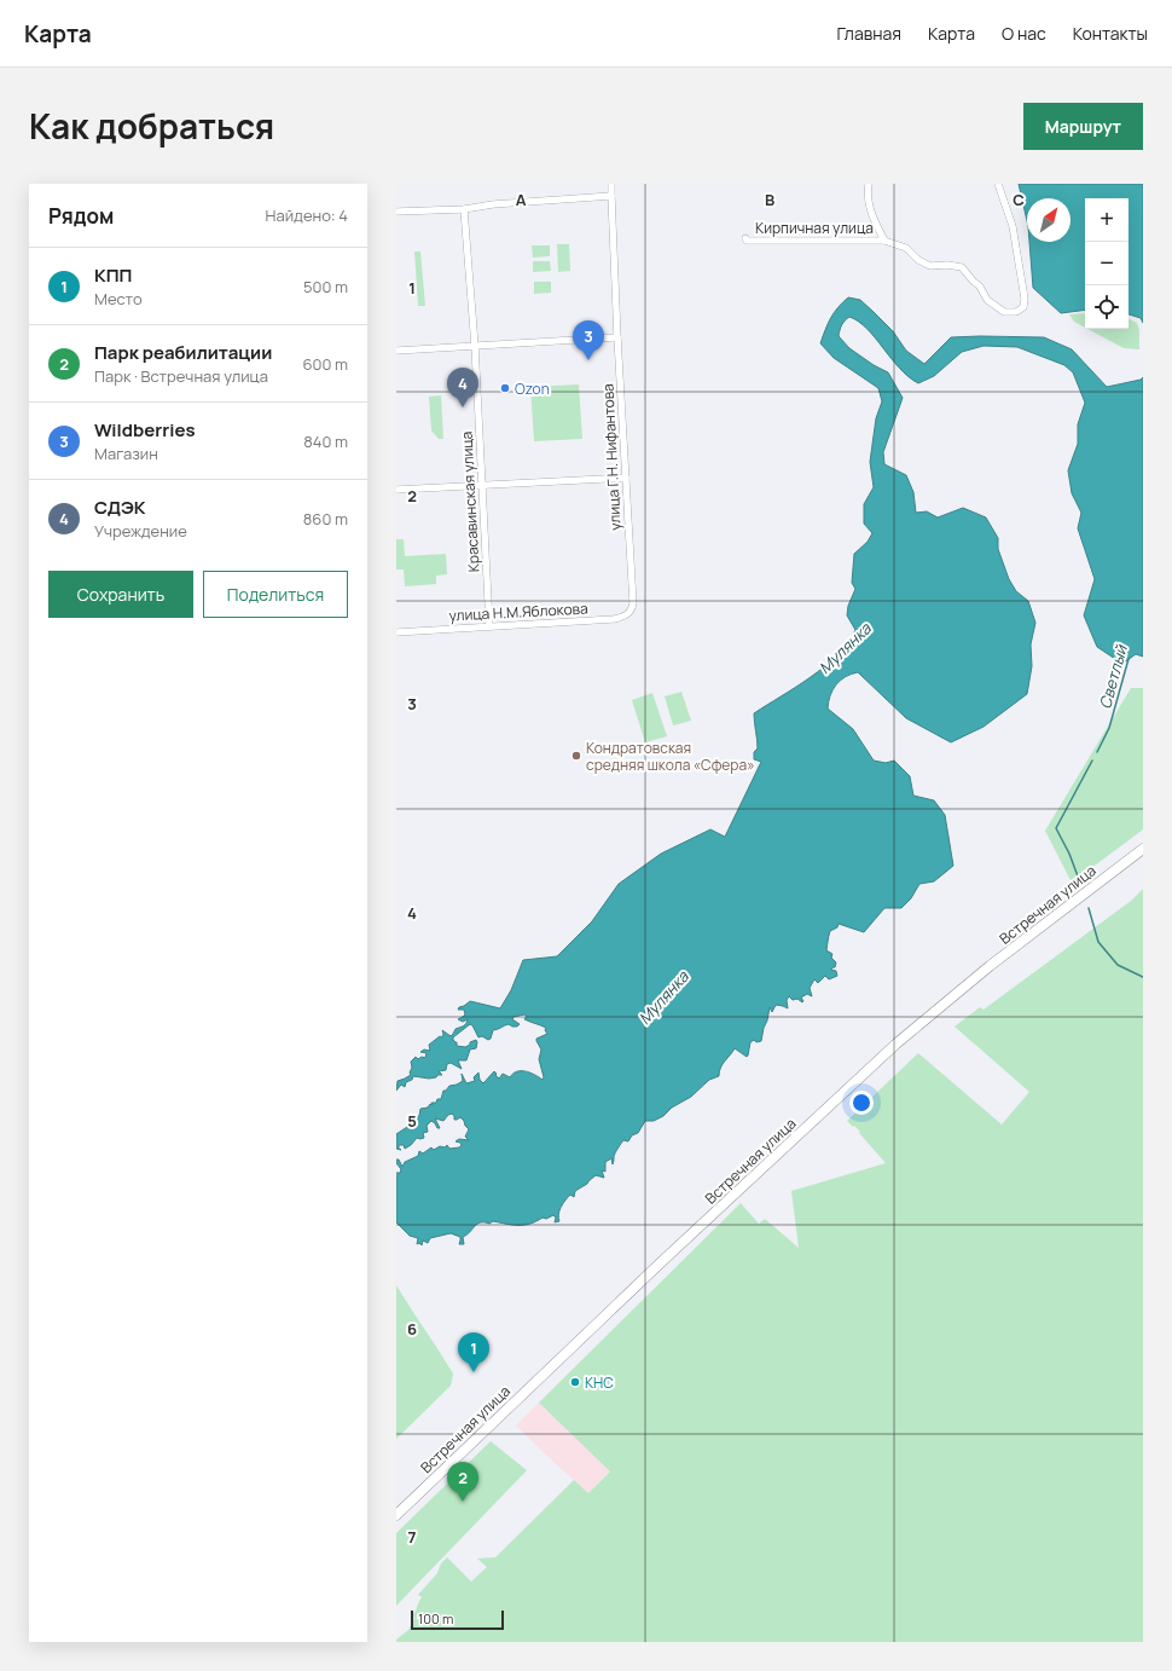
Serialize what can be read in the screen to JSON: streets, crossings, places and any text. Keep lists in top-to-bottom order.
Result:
{
  "streets": {
    "main road": ["Встречная улица"],
    "street": [
      "Кирпичная улица",
      "улица Г.Н. Нифантова",
      "Красавинская улица",
      "улица Н.М.Яблокова"
    ]
  },
  "crossings": [
    ["улица Г.Н. Нифантова", "улица Н.М.Яблокова"],
    ["Красавинская улица", "улица Н.М.Яблокова"]
  ],
  "water": ["Мулянка", "Светлый"],
  "places": ["Ozon", "Кондратовская средняя школа «Сфера»", "КНС"],
  "scale_bar": "100 m",
  "north": "top right",
  "page": {
    "header": "Карта",
    "nav": [
      "Главная",
      "Карта",
      "О нас",
      "Контакты"
    ],
    "title": "Как добраться",
    "buttons": [
      "Маршрут",
      ["Сохранить", "Поделиться"]
    ],
    "heading": ["Рядом", "Найдено: 4"],
    "map_buttons": ["+", "−"],
    "list": [
      {
        "mark": "1",
        "name": "КПП",
        "note": "Место",
        "value": "500 m"
      },
      {
        "mark": "2",
        "name": "Парк реабилитации",
        "note": "Парк · Встречная улица",
        "value": "600 m"
      },
      {
        "mark": "3",
        "name": "Wildberries",
        "note": "Магазин",
        "value": "840 m"
      },
      {
        "mark": "4",
        "name": "СДЭК",
        "note": "Учреждение",
        "value": "860 m"
      }
    ],
    "pins": [
      "3",
      "4",
      "1",
      "2"
    ],
    "scale": "100 m"
  },
  "grid": {
    "columns": ["A", "B", "C"],
    "rows": [
      "1",
      "2",
      "3",
      "4",
      "5",
      "6",
      "7"
    ]
  }
}
